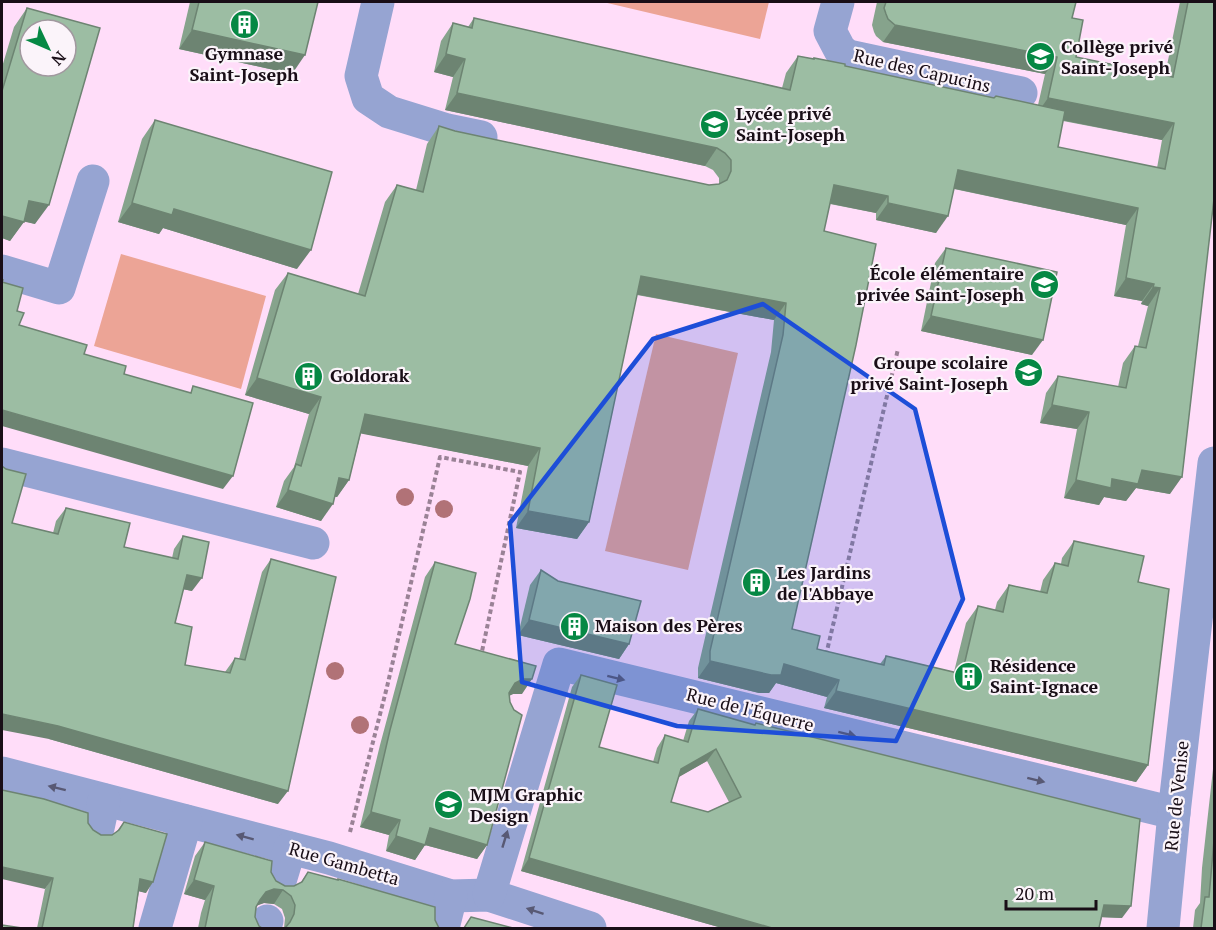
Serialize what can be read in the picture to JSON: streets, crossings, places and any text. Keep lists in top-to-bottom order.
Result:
{
  "streets": {
    "street": [
      "Rue des Capucins",
      "Rue de l'Équerre",
      "Rue de Venise",
      "Rue Gambetta"
    ]
  },
  "crossings": [
    ["Rue de l'Équerre", "Rue de Venise"],
    ["Rue de l'Équerre", "Rue Gambetta"]
  ],
  "one_way": ["Rue Gambetta"],
  "places": {
    "building": [
      "Gymnase Saint-Joseph",
      "Goldorak",
      "Les Jardins de l'Abbaye",
      "Maison des Pères",
      "Résidence Saint-Ignace"
    ],
    "school or university": [
      "Collège privé Saint-Joseph",
      "Lycée privé Saint-Joseph",
      "École élémentaire privée Saint-Joseph",
      "Groupe scolaire privé Saint-Joseph",
      "MJM Graphic Design"
    ]
  },
  "scale_bar": "20 m",
  "north": "bottom right"
}
